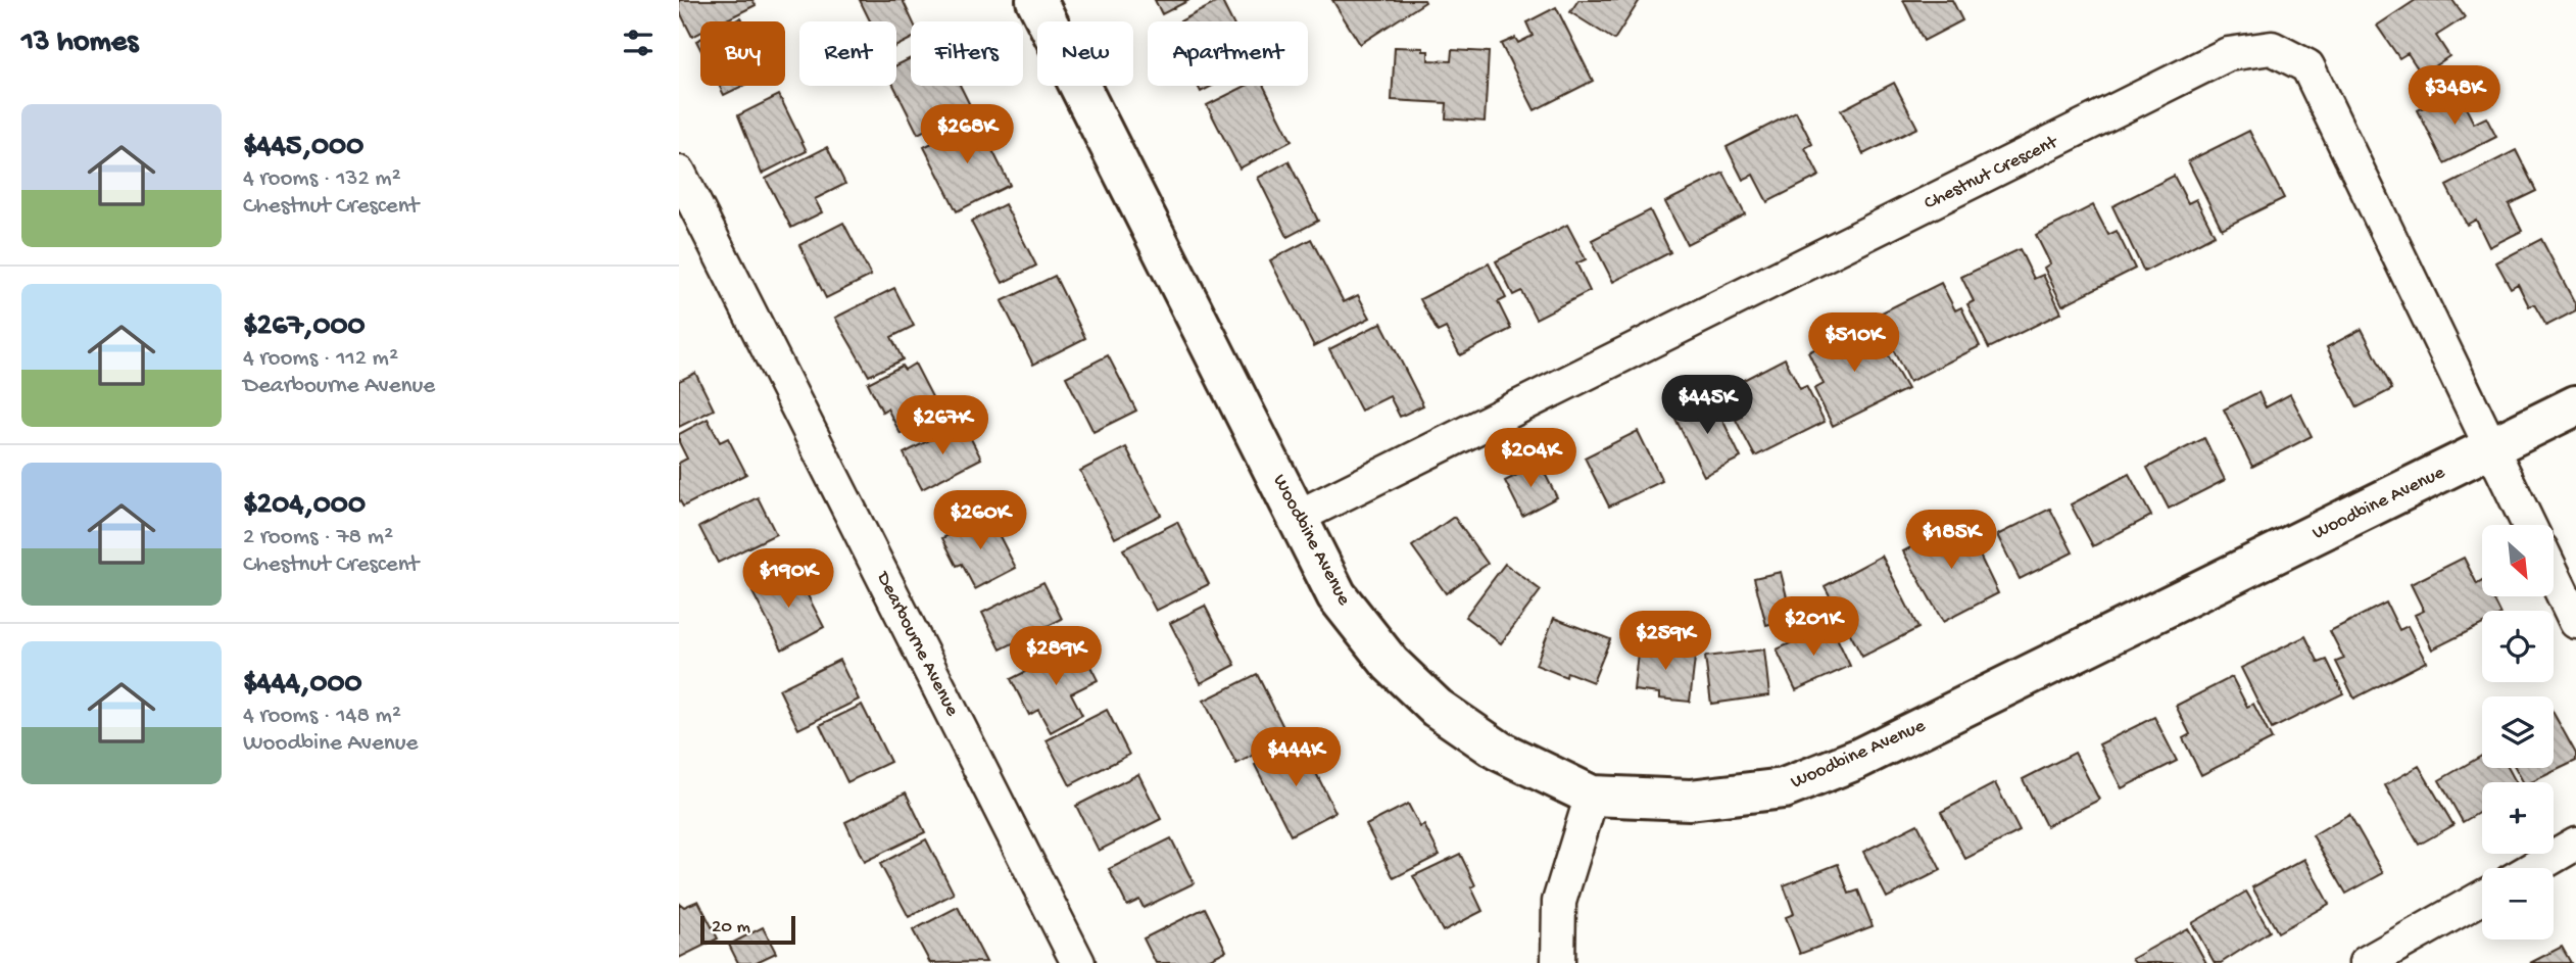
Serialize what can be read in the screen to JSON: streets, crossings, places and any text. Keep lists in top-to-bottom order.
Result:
{
  "streets": {
    "street": ["Chestnut Crescent", "Woodbine Avenue", "Dearbourne Avenue"]
  },
  "crossings": [
    ["Chestnut Crescent", "Woodbine Avenue"]
  ],
  "scale_bar": "20 m",
  "north": "bottom right",
  "page": {
    "heading": "13 homes",
    "chip": [
      "Buy",
      "Rent",
      "Filters",
      "New",
      "Apartment"
    ],
    "price": [
      "$348K",
      "$268K",
      "$510K",
      "$445K",
      "$267K",
      "$204K",
      "$260K",
      "$185K",
      "$190K",
      "$201K",
      "$259K",
      "$289K",
      "$444K"
    ],
    "list": [
      {
        "name": "$445,000",
        "note": "4 rooms · 132 m² · Chestnut Crescent"
      },
      {
        "name": "$267,000",
        "note": "4 rooms · 112 m² · Dearbourne Avenue"
      },
      {
        "name": "$204,000",
        "note": "2 rooms · 78 m² · Chestnut Crescent"
      },
      {
        "name": "$444,000",
        "note": "4 rooms · 148 m² · Woodbine Avenue"
      }
    ],
    "map_buttons": ["+", "−"],
    "scale": "20 m"
  }
}
